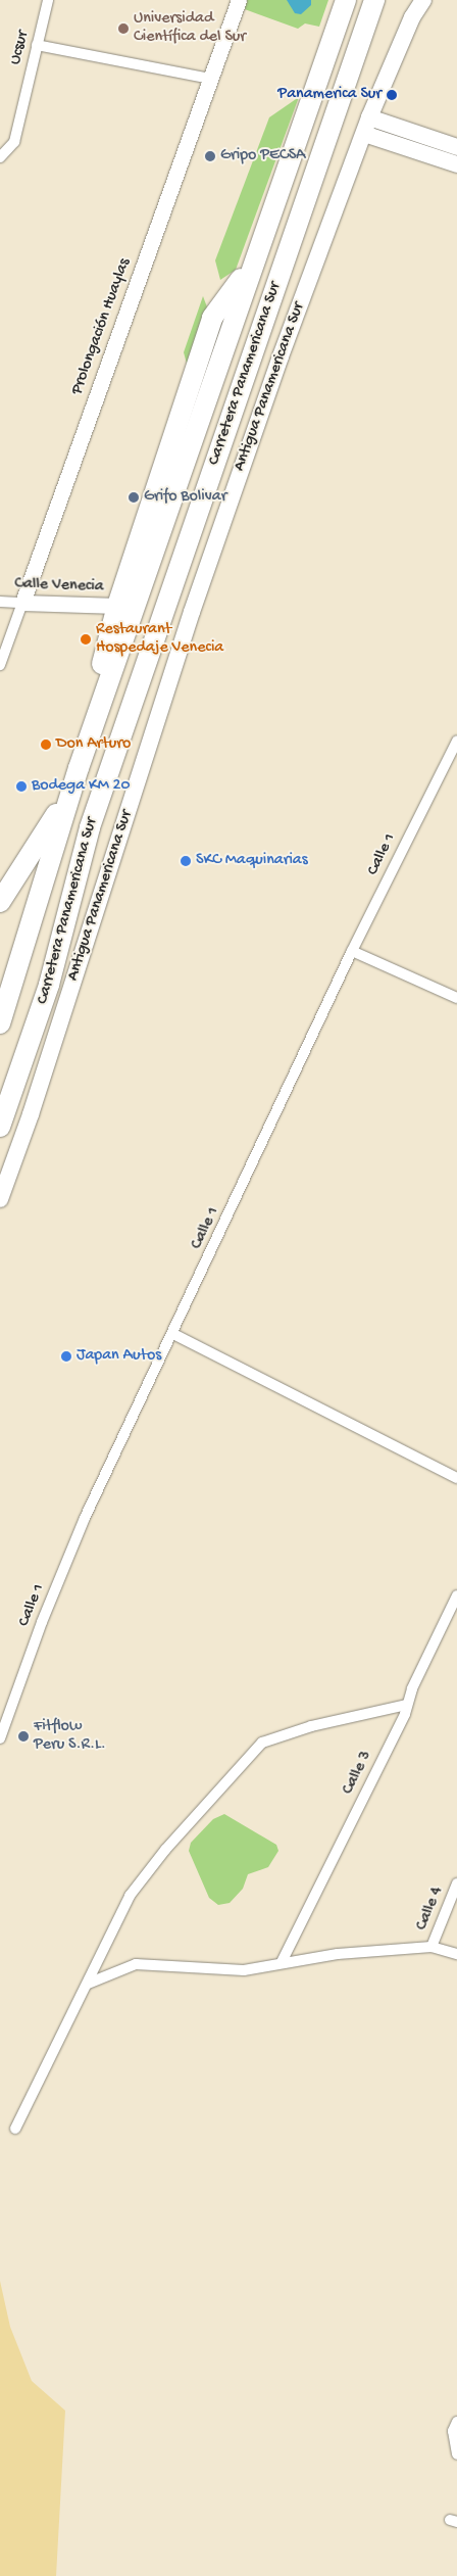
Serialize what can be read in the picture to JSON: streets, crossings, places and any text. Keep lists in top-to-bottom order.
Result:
{
  "streets": {
    "highway": ["Carretera Panamericana Sur"],
    "main road": ["Antigua Panamericana Sur"],
    "street": [
      "Ucsur",
      "Prolongación Huaylas",
      "Calle Venecia",
      "Calle 1",
      "Calle 3",
      "Calle 4"
    ]
  },
  "crossings": [
    ["Prolongación Huaylas", "Calle Venecia"]
  ],
  "places": [
    "Universidad Científica del Sur",
    "Panamerica Sur",
    "Gripo PECSA",
    "Grifo Bolivar",
    "Restaurant Hospedaje Venecia",
    "Don Arturo",
    "Bodega KM 20",
    "SKC Maquinarias",
    "Japan Autos",
    "Fitflow Peru S.R.L."
  ]
}
